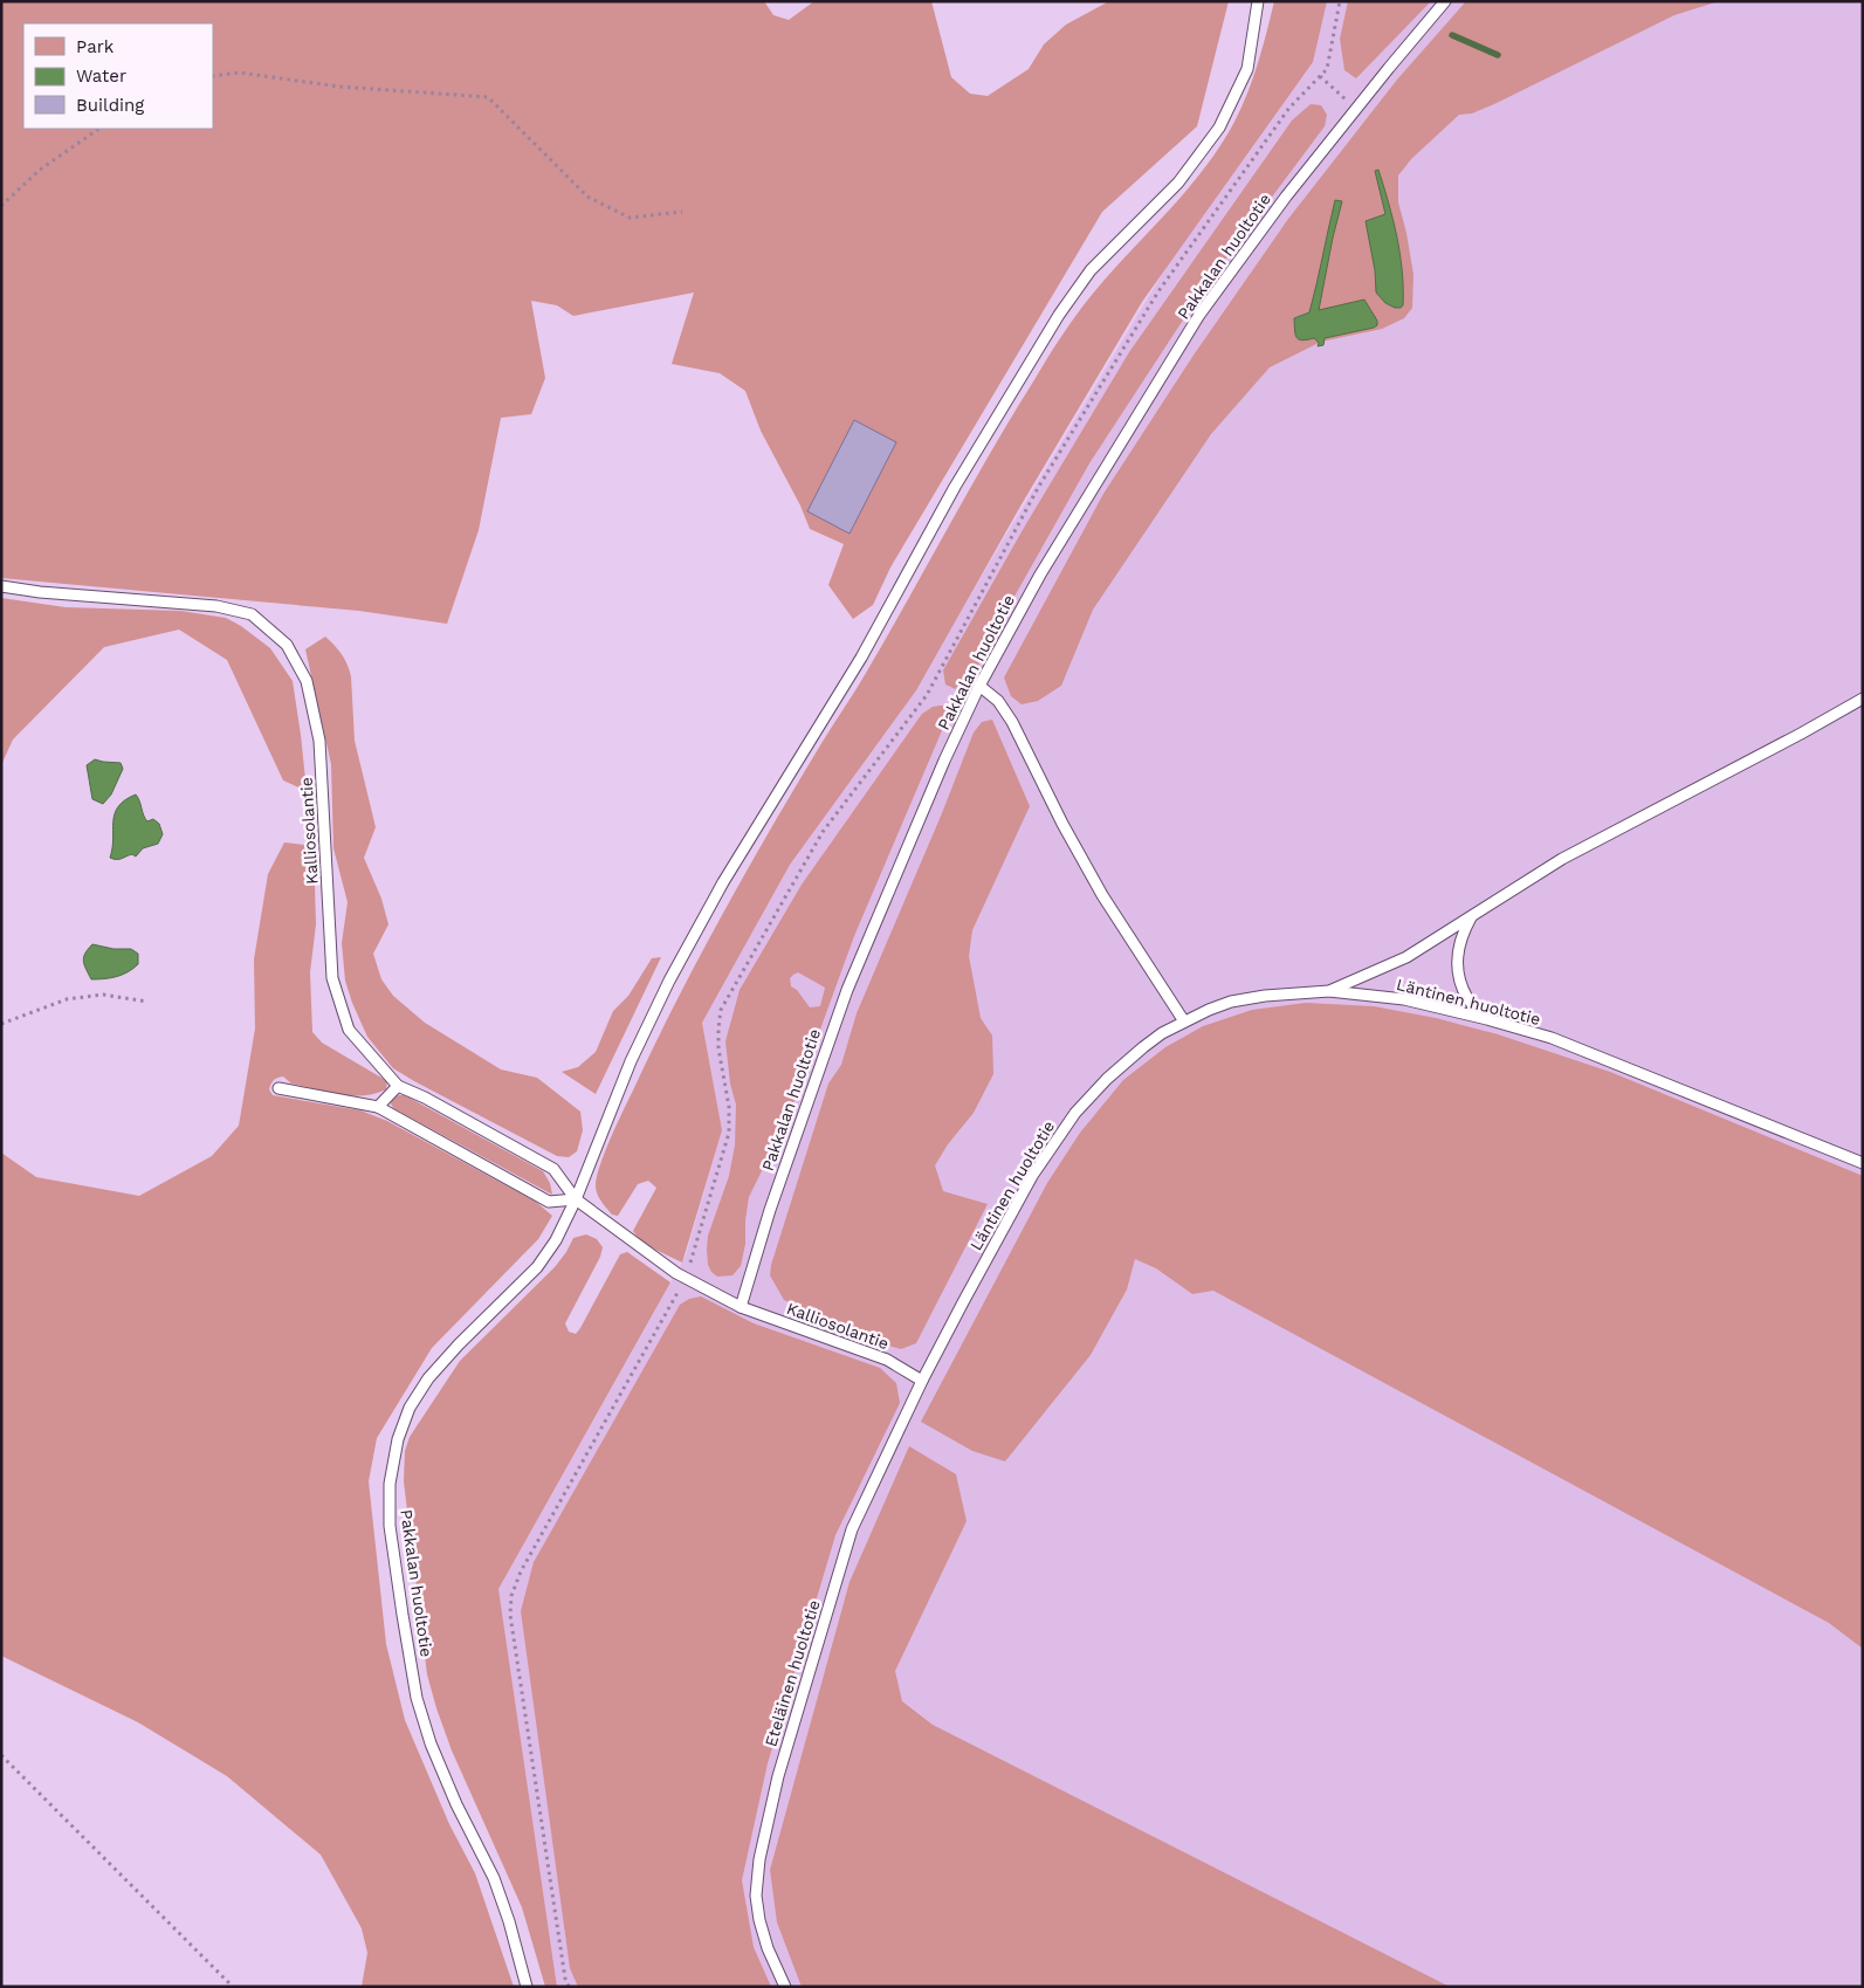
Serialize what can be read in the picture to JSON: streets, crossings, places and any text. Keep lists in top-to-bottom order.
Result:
{
  "streets": {
    "lane": [
      "Pakkalan huoltotie",
      "Kalliosolantie",
      "Läntinen huoltotie",
      "Eteläinen huoltotie"
    ]
  },
  "crossings": [
    ["Pakkalan huoltotie", "Kalliosolantie"],
    ["Kalliosolantie", "Läntinen huoltotie"],
    ["Kalliosolantie", "Eteläinen huoltotie"],
    ["Läntinen huoltotie", "Eteläinen huoltotie"]
  ],
  "legend": ["Park", "Water", "Building"]
}
